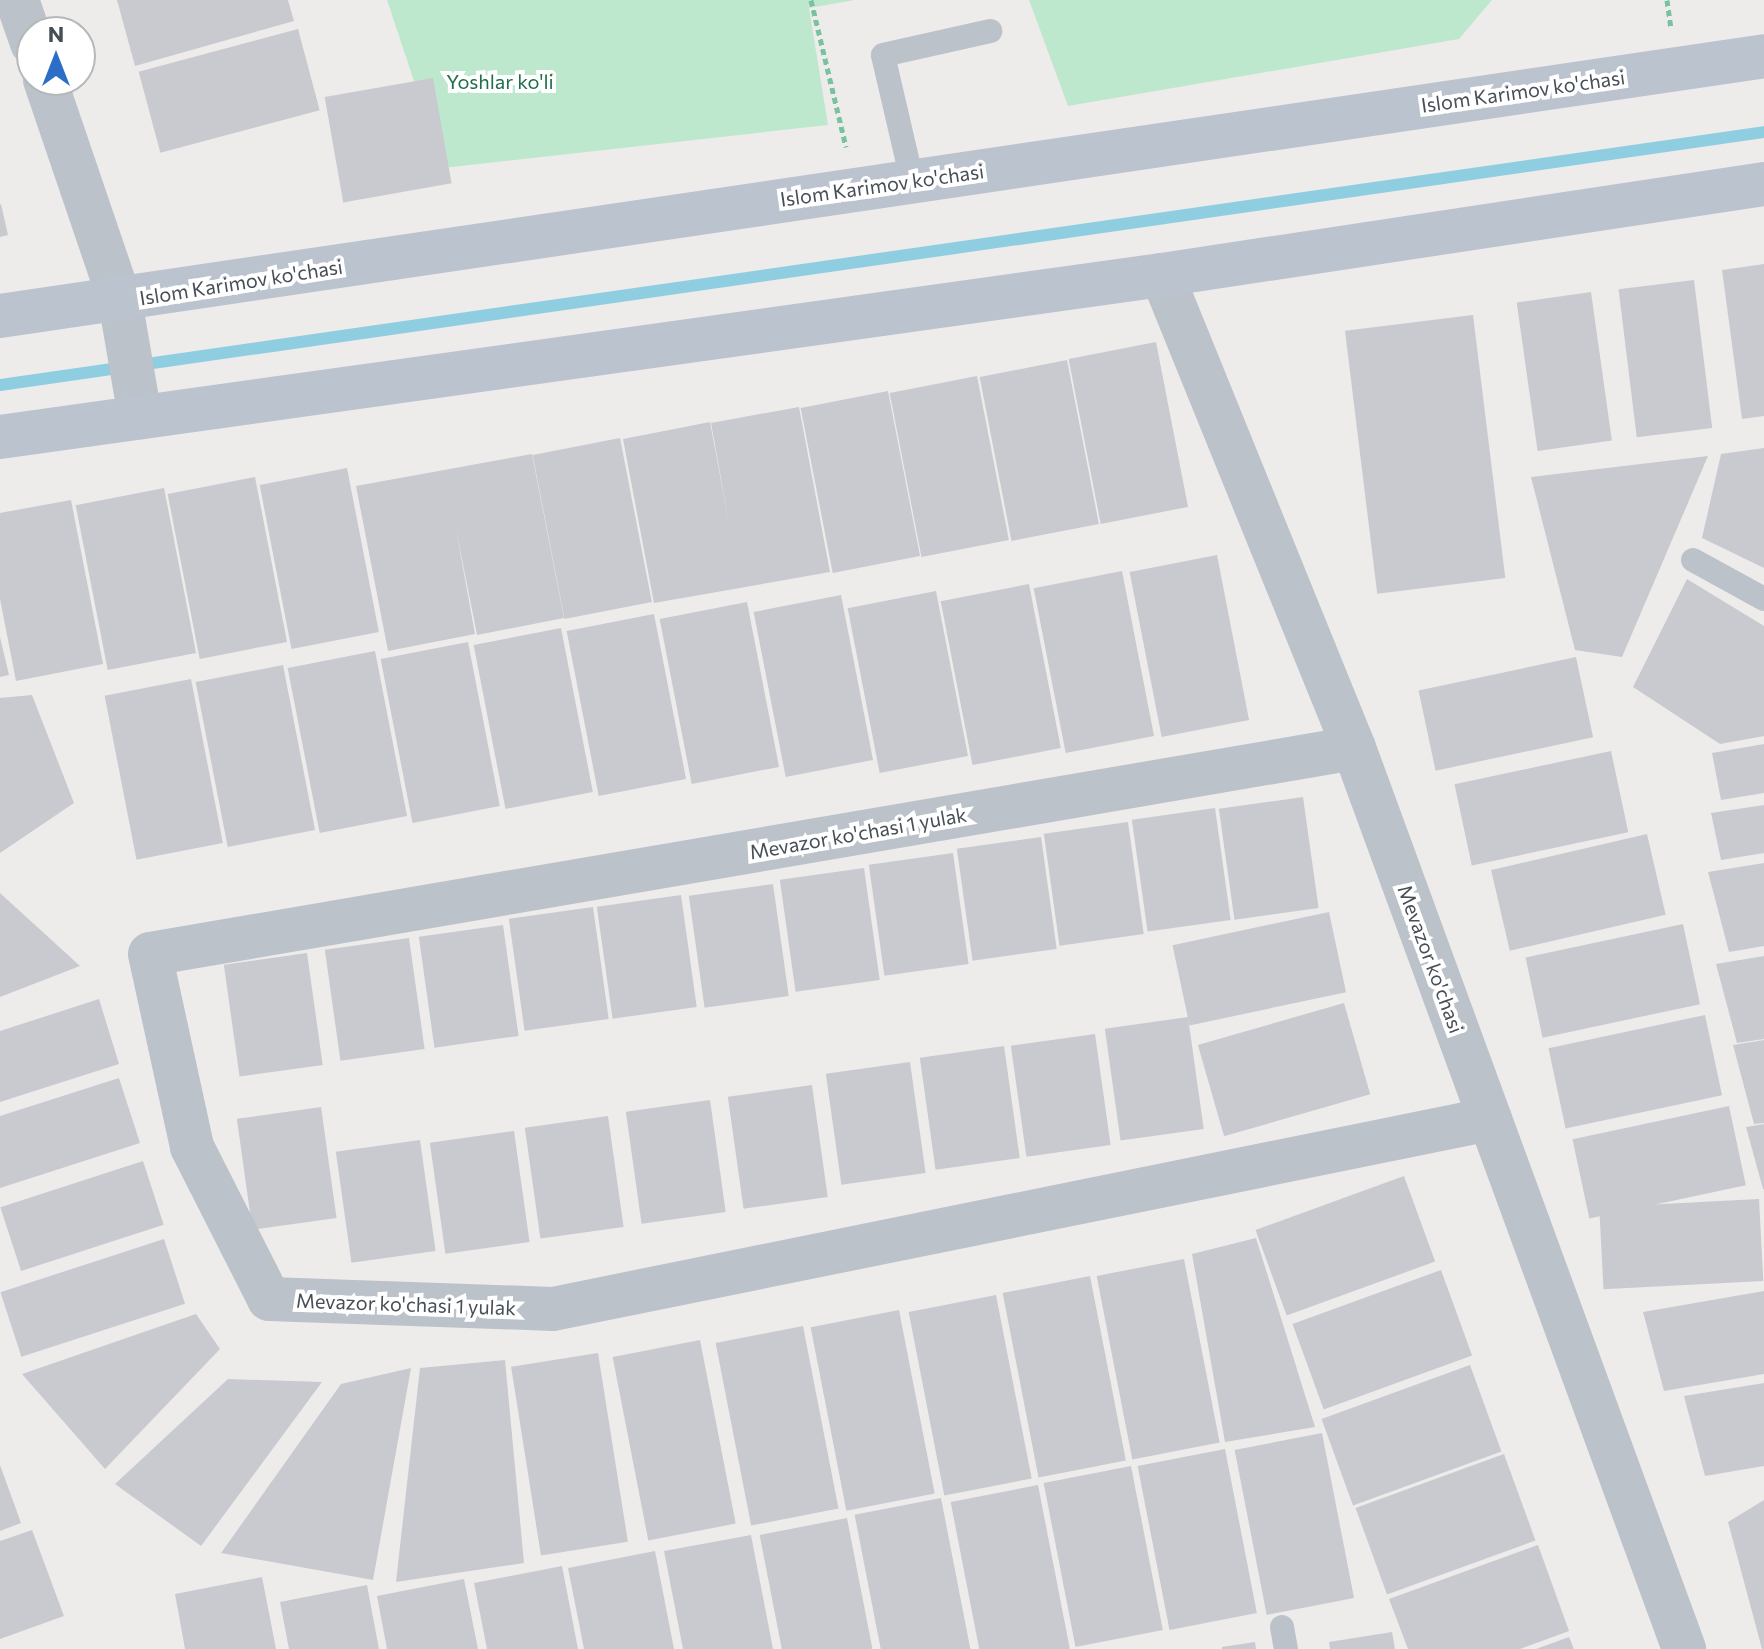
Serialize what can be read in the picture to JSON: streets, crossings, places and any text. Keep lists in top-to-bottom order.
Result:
{
  "streets": {
    "main road": ["Islom Karimov ko'chasi"],
    "street": ["Mevazor ko'chasi 1 yulak", "Mevazor ko'chasi"]
  },
  "crossings": [
    ["Mevazor ko'chasi 1 yulak", "Mevazor ko'chasi"]
  ],
  "parks": ["Yoshlar ko'li"],
  "north": "top"
}
